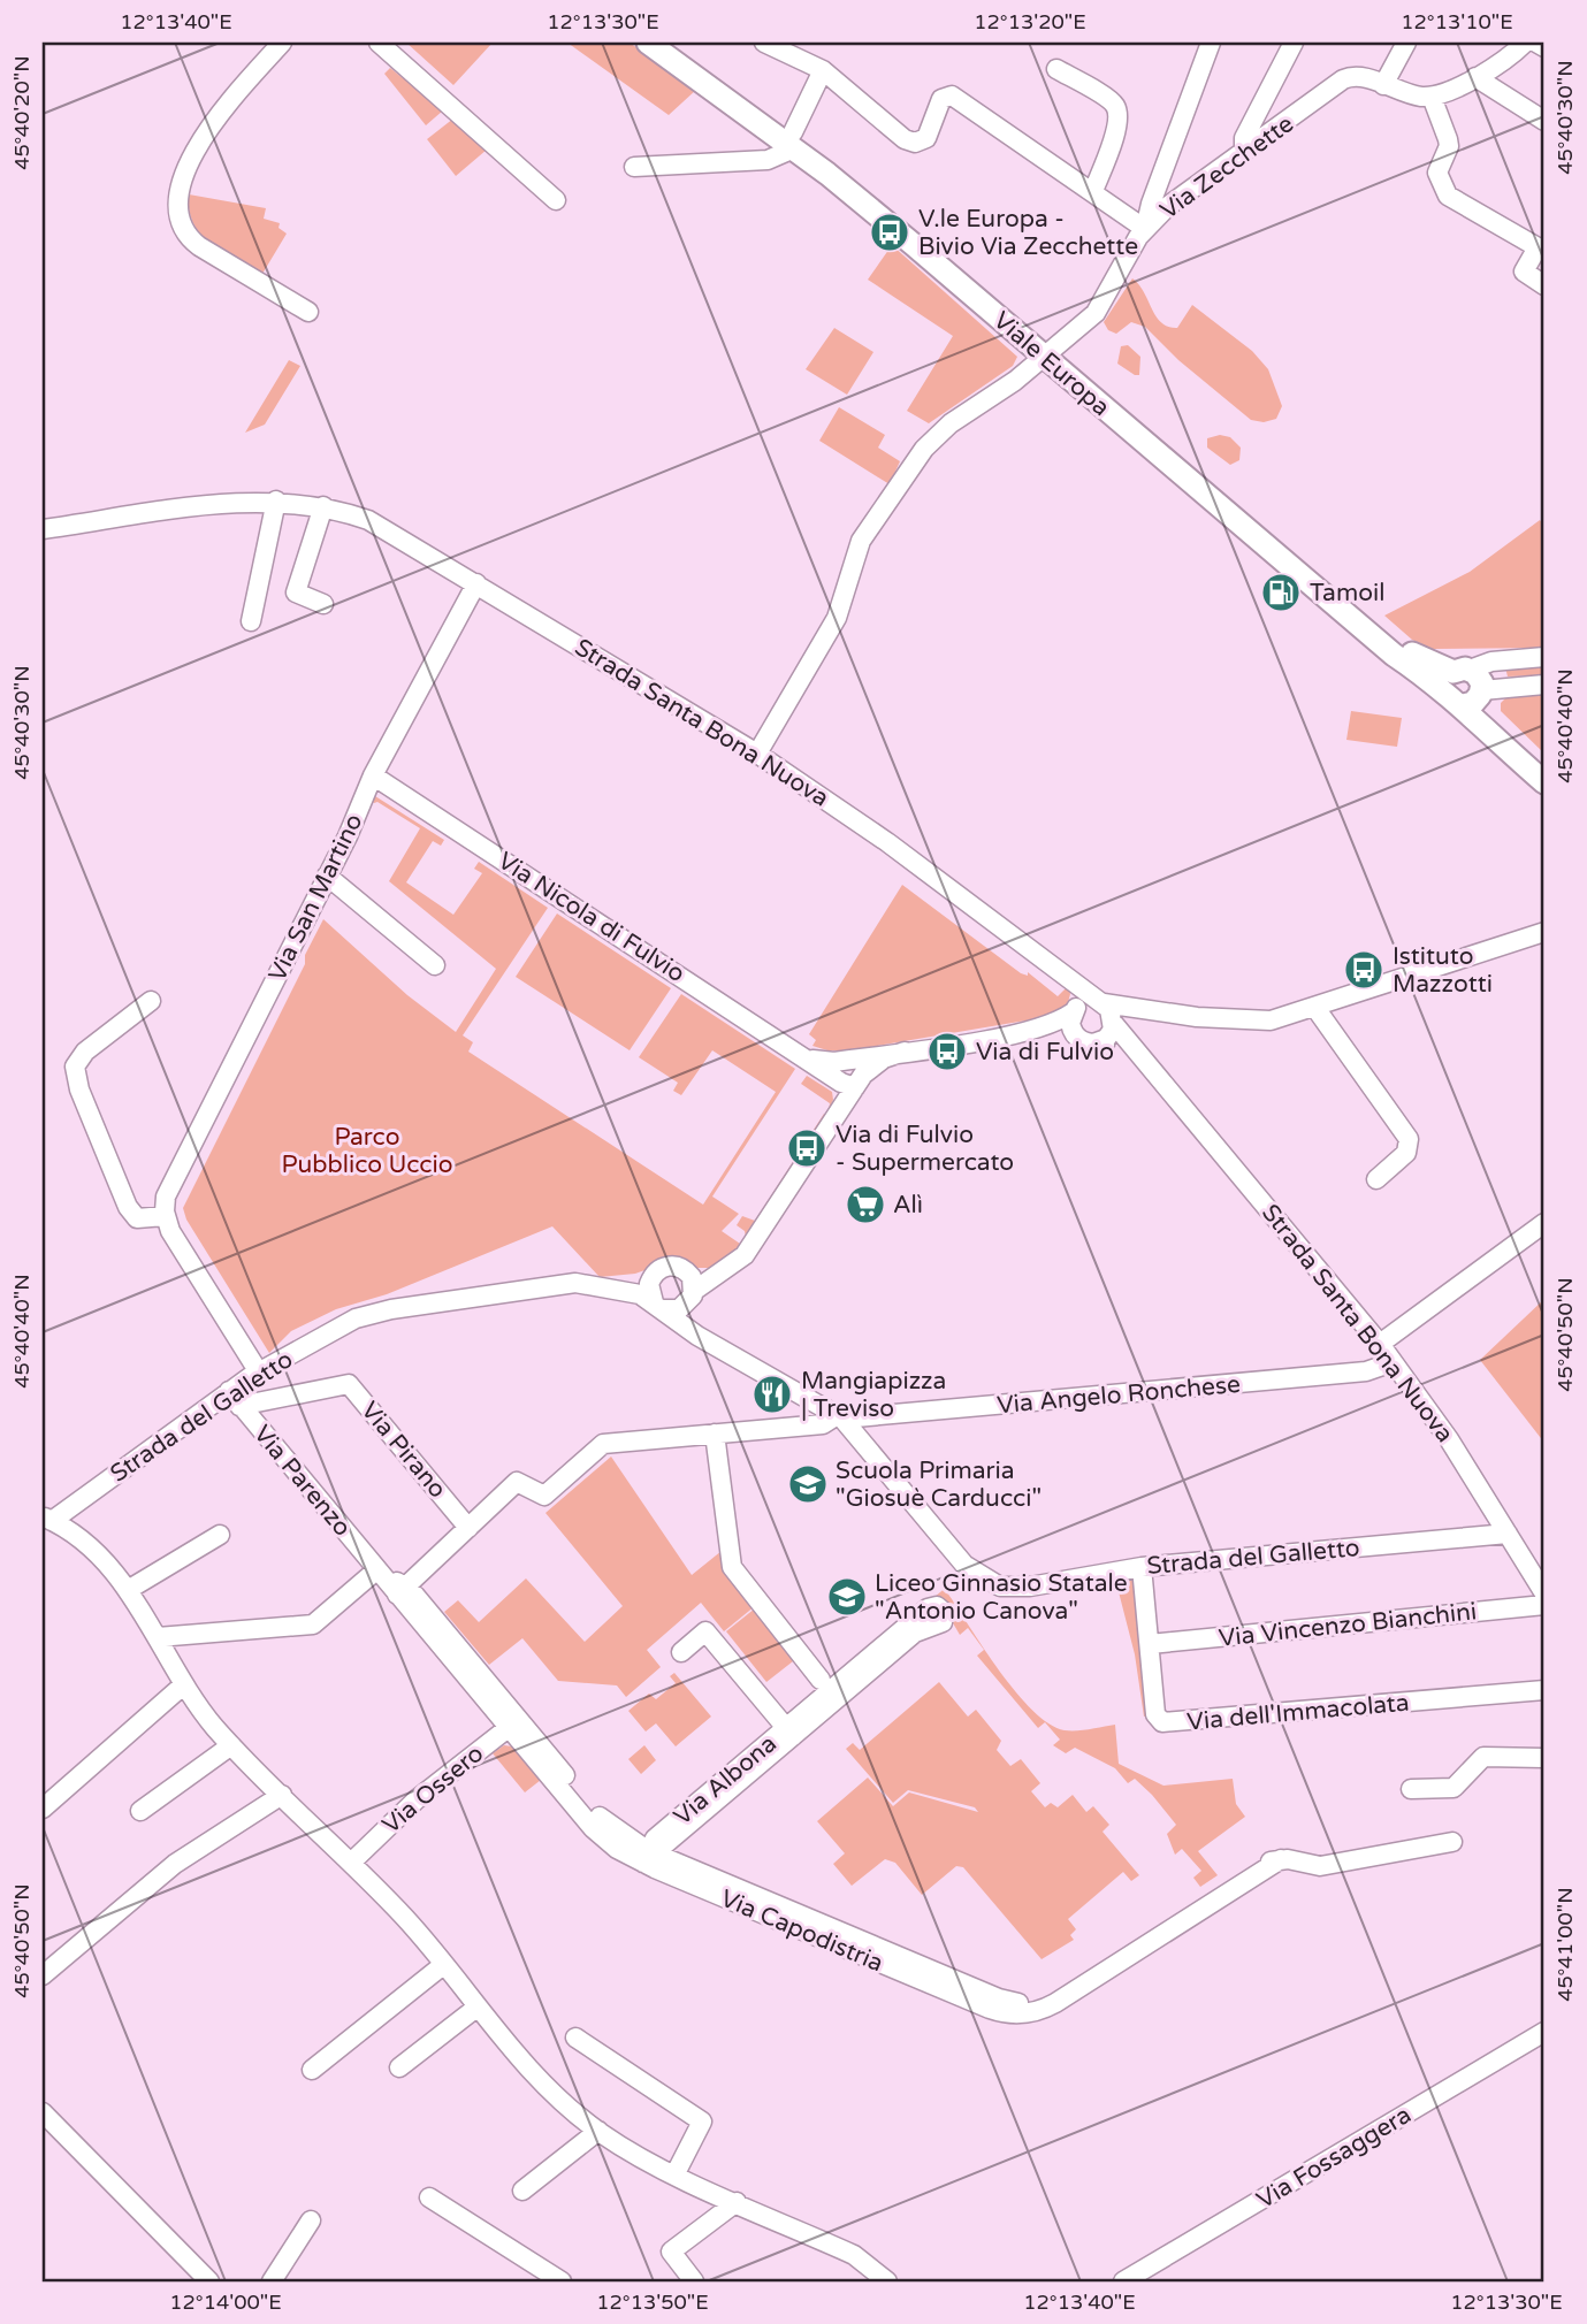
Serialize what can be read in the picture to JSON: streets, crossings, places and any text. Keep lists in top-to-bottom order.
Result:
{
  "streets": {
    "main road": ["Viale Europa"],
    "street": [
      "Via Zecchette",
      "Strada Santa Bona Nuova",
      "Via San Martino",
      "Via Nicola di Fulvio",
      "Via Angelo Ronchese",
      "Strada del Galletto",
      "Via Pirano",
      "Via Parenzo",
      "Via Vincenzo Bianchini",
      "Via dell'Immacolata",
      "Via Albona",
      "Via Ossero",
      "Via Capodistria",
      "Via Fossaggera"
    ]
  },
  "crossings": [
    ["Via Zecchette", "Viale Europa"],
    ["Via Zecchette", "Strada Santa Bona Nuova"],
    ["Strada Santa Bona Nuova", "Via San Martino"],
    ["Strada Santa Bona Nuova", "Via Angelo Ronchese"],
    ["Strada Santa Bona Nuova", "Strada del Galletto"],
    ["Via San Martino", "Via Nicola di Fulvio"],
    ["Via Angelo Ronchese", "Strada del Galletto"],
    ["Strada del Galletto", "Via Pirano"],
    ["Strada del Galletto", "Via Parenzo"],
    ["Strada del Galletto", "Via dell'Immacolata"],
    ["Via Pirano", "Via Parenzo"],
    ["Via Parenzo", "Via Capodistria"],
    ["Via Vincenzo Bianchini", "Via dell'Immacolata"],
    ["Via Albona", "Via Capodistria"],
    ["Via Ossero", "Via Capodistria"]
  ],
  "parks": ["Parco Pubblico Uccio"],
  "places": {
    "bus stop": [
      "V.le Europa - Bivio Via Zecchette",
      "Istituto Mazzotti",
      "Via di Fulvio",
      "Via di Fulvio - Supermercato"
    ],
    "fuel station": ["Tamoil"],
    "supermarket": ["Alì"],
    "restaurant": ["Mangiapizza | Treviso"],
    "school or university": ["Scuola Primaria \"Giosuè Carducci\"", "Liceo Ginnasio Statale \"Antonio Canova\""]
  },
  "coordinates": [
    "12°13'40\"E",
    "12°13'30\"E",
    "12°13'20\"E",
    "12°13'10\"E",
    "45°40'20\"N",
    "45°40'30\"N",
    "45°40'40\"N",
    "45°40'50\"N",
    "45°41'00\"N",
    "12°14'00\"E",
    "12°13'50\"E"
  ]
}
